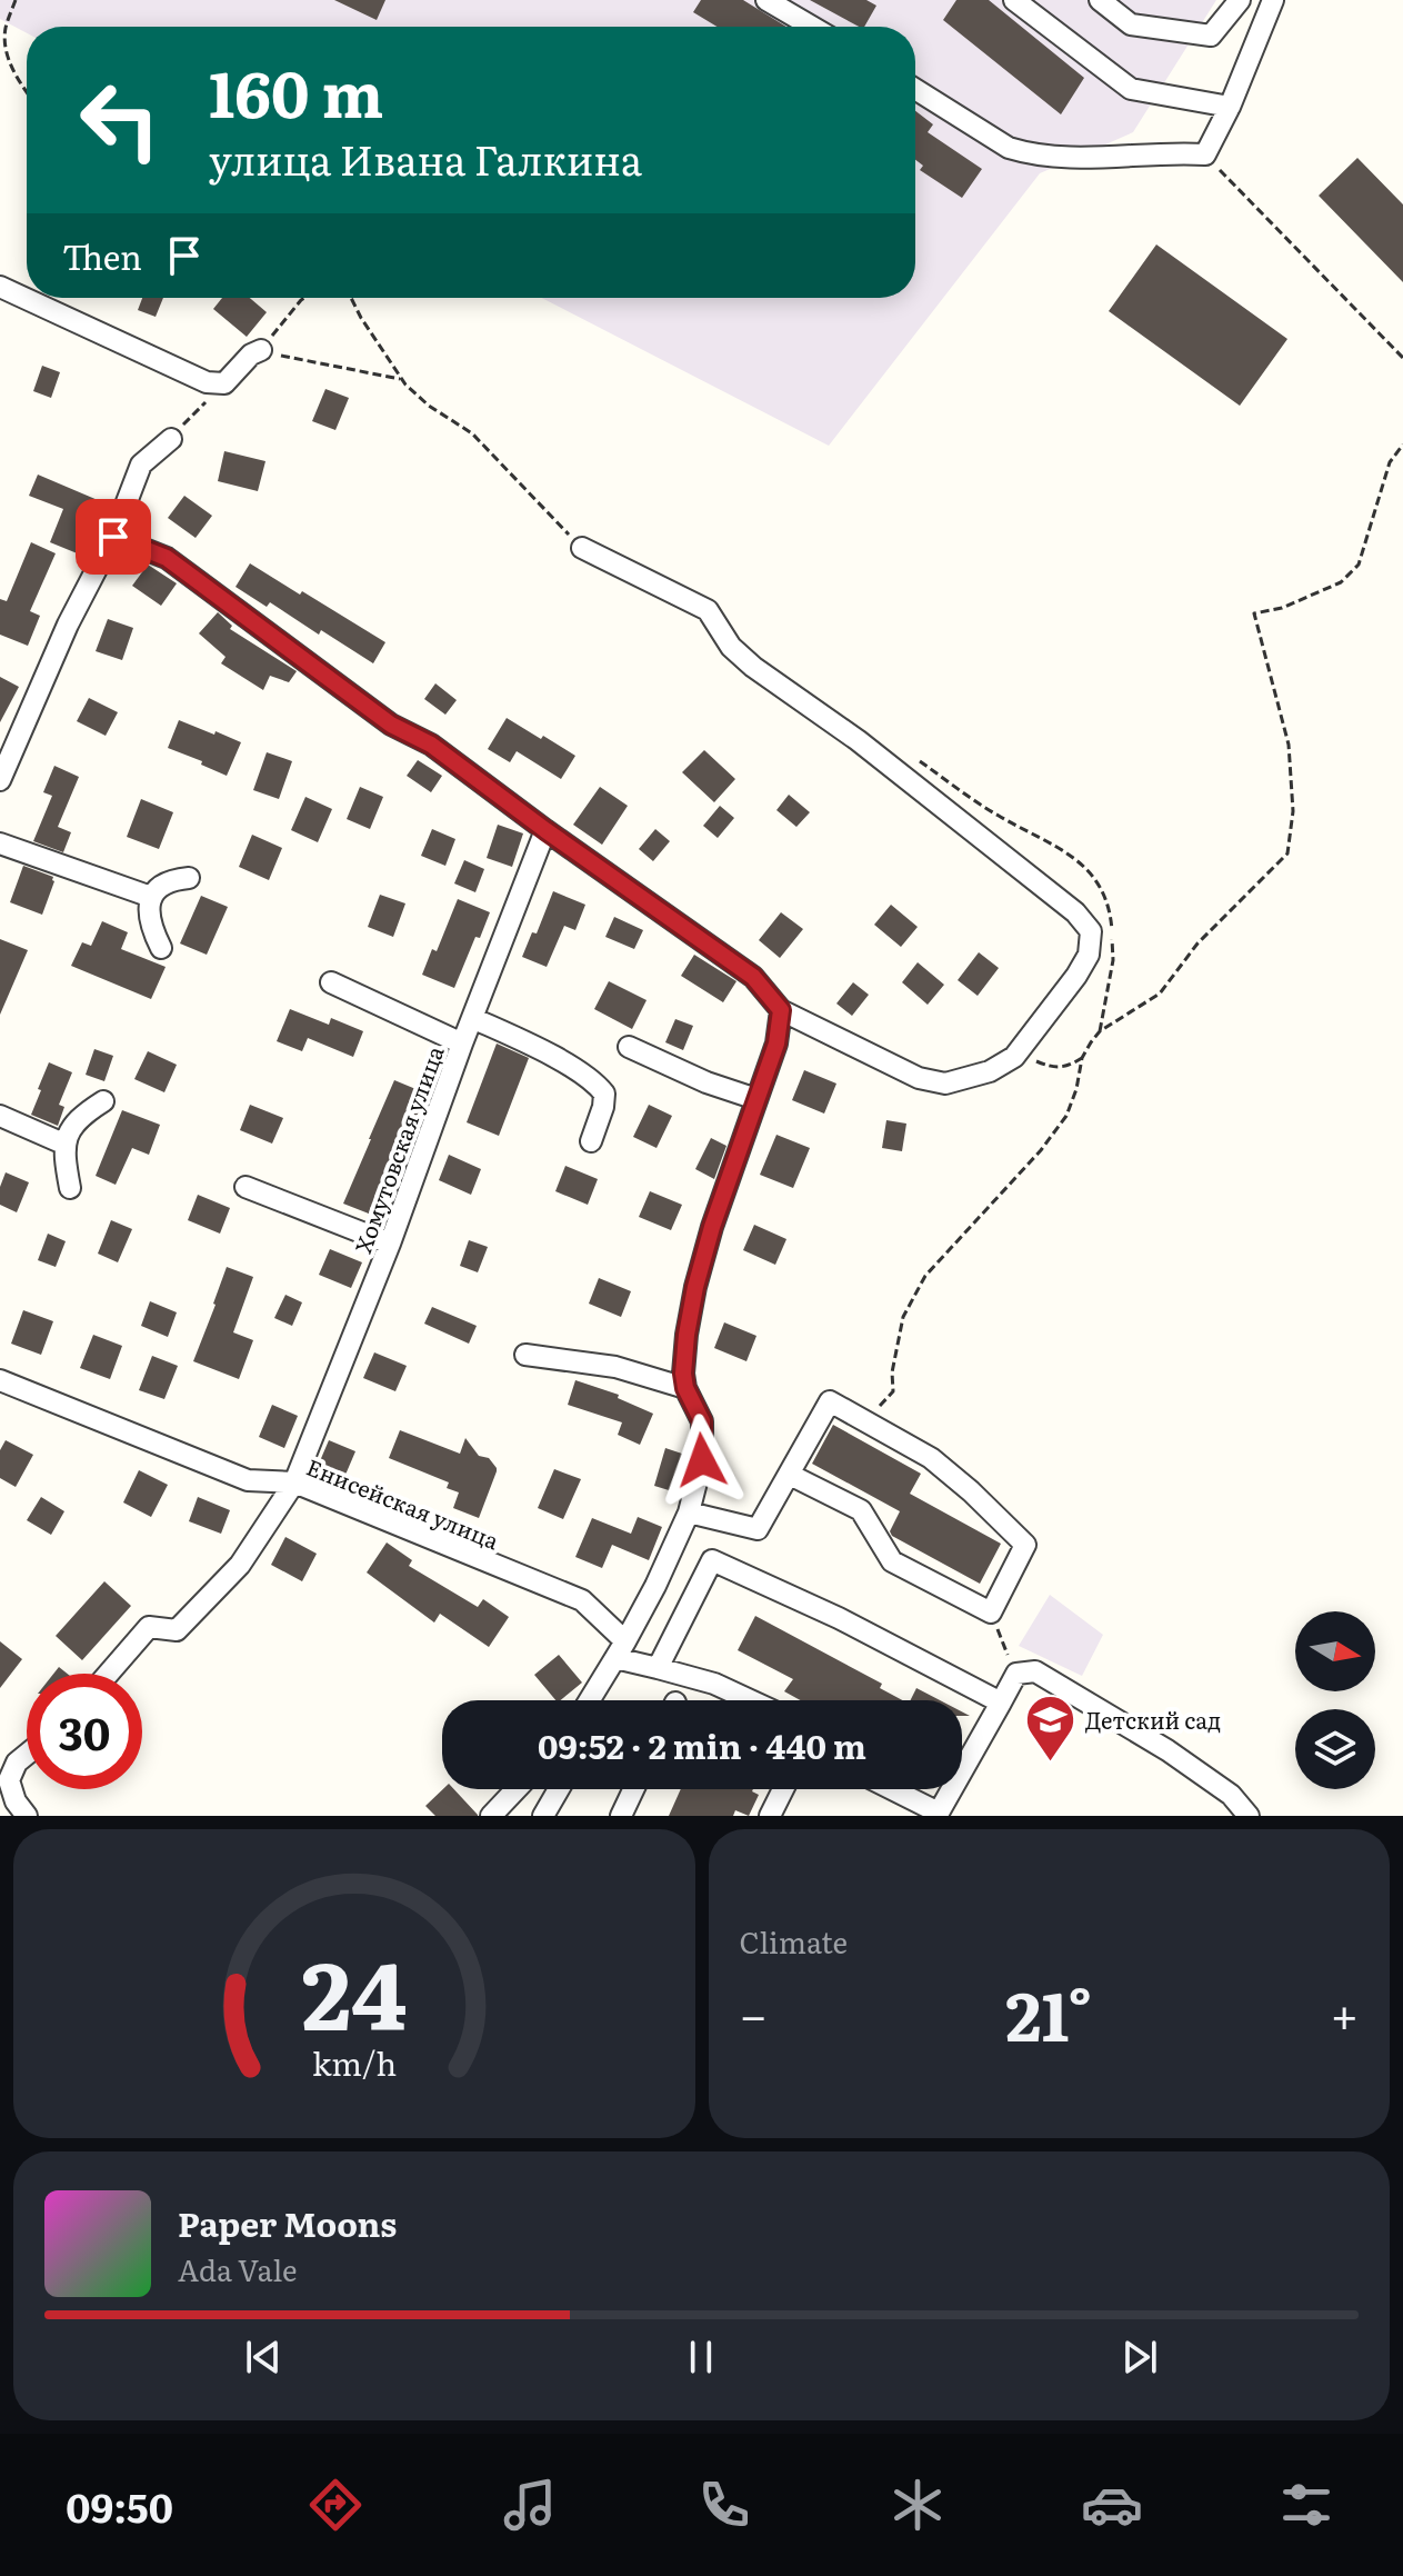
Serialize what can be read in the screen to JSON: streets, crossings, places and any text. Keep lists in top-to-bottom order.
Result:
{
  "streets": {
    "street": ["Хомутовская улица", "Енисейская улица"]
  },
  "crossings": [
    ["Хомутовская улица", "Енисейская улица"]
  ],
  "places": {
    "school or university": ["Детский сад"]
  },
  "north": "right",
  "page": {
    "turn": ["160 m", "улица Ивана Галкина"],
    "then": "Then",
    "limit": "30",
    "trip": "09:52 · 2 min · 440 m",
    "tile": "Climate",
    "heat": ["−", "21°", "+"],
    "song": ["Paper Moons", "Ada Vale"],
    "tabs": "09:50",
    "gauge": ["24", "km/h"]
  }
}
